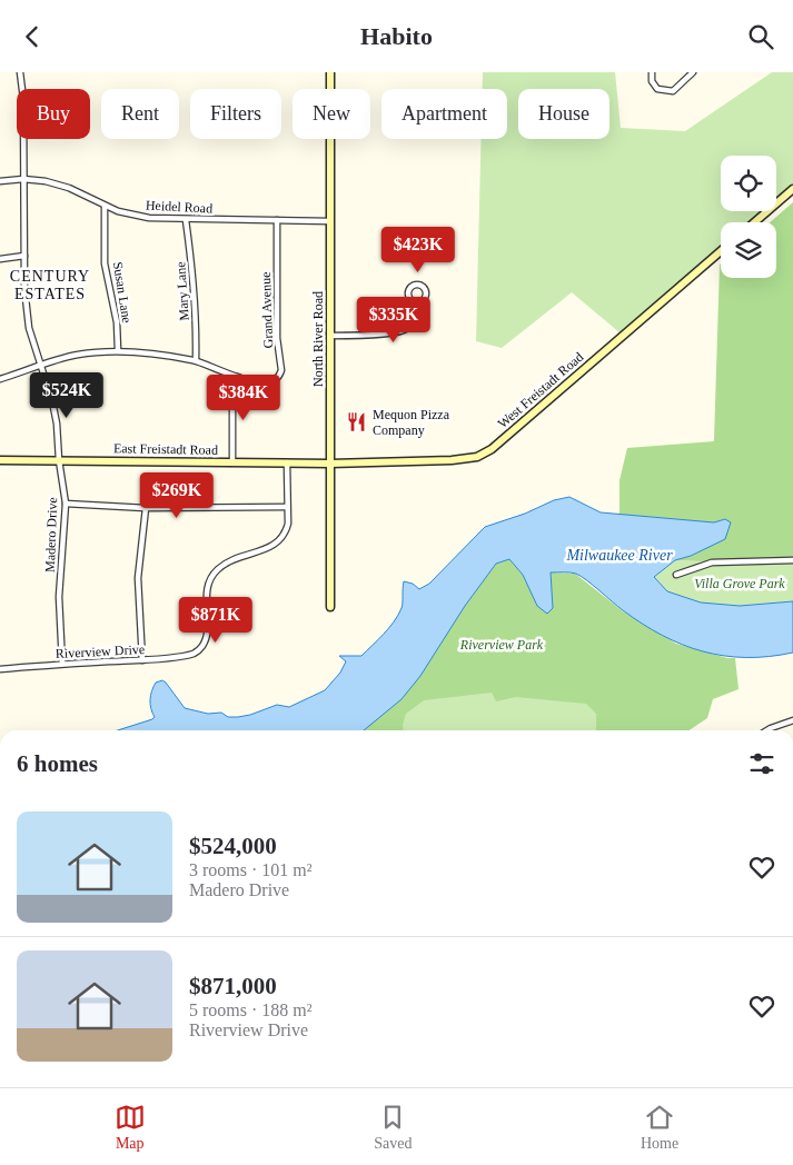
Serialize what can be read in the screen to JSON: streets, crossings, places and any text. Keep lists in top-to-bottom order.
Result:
{
  "streets": {
    "street": [
      "Heidel Road",
      "Mary Lane",
      "Susan Lane",
      "Grand Avenue",
      "North River Road",
      "West Freistadt Road",
      "East Freistadt Road",
      "Madero Drive",
      "Riverview Drive"
    ]
  },
  "crossings": [
    ["Heidel Road", "Mary Lane"],
    ["Heidel Road", "Susan Lane"],
    ["Heidel Road", "Grand Avenue"],
    ["Heidel Road", "North River Road"],
    ["Heidel Road", "Madero Drive"],
    ["Mary Lane", "Grand Avenue"],
    ["Susan Lane", "Grand Avenue"],
    ["Grand Avenue", "Madero Drive"],
    ["North River Road", "West Freistadt Road"],
    ["North River Road", "East Freistadt Road"],
    ["West Freistadt Road", "East Freistadt Road"],
    ["East Freistadt Road", "Madero Drive"],
    ["East Freistadt Road", "Riverview Drive"],
    ["Madero Drive", "Riverview Drive"]
  ],
  "districts": ["CENTURY ESTATES"],
  "water": ["Milwaukee River"],
  "parks": ["Villa Grove Park", "Riverview Park"],
  "places": {
    "restaurant": ["Mequon Pizza Company"]
  },
  "page": {
    "header": "Habito",
    "chip": [
      "Buy",
      "Rent",
      "Filters",
      "New",
      "Apartment",
      "House"
    ],
    "price": [
      "$423K",
      "$335K",
      "$524K",
      "$384K",
      "$269K",
      "$871K"
    ],
    "heading": "6 homes",
    "list": [
      {
        "name": "$524,000",
        "note": "3 rooms · 101 m² · Madero Drive"
      },
      {
        "name": "$871,000",
        "note": "5 rooms · 188 m² · Riverview Drive"
      }
    ],
    "tabs": ["Map", "Saved", "Home"]
  }
}
